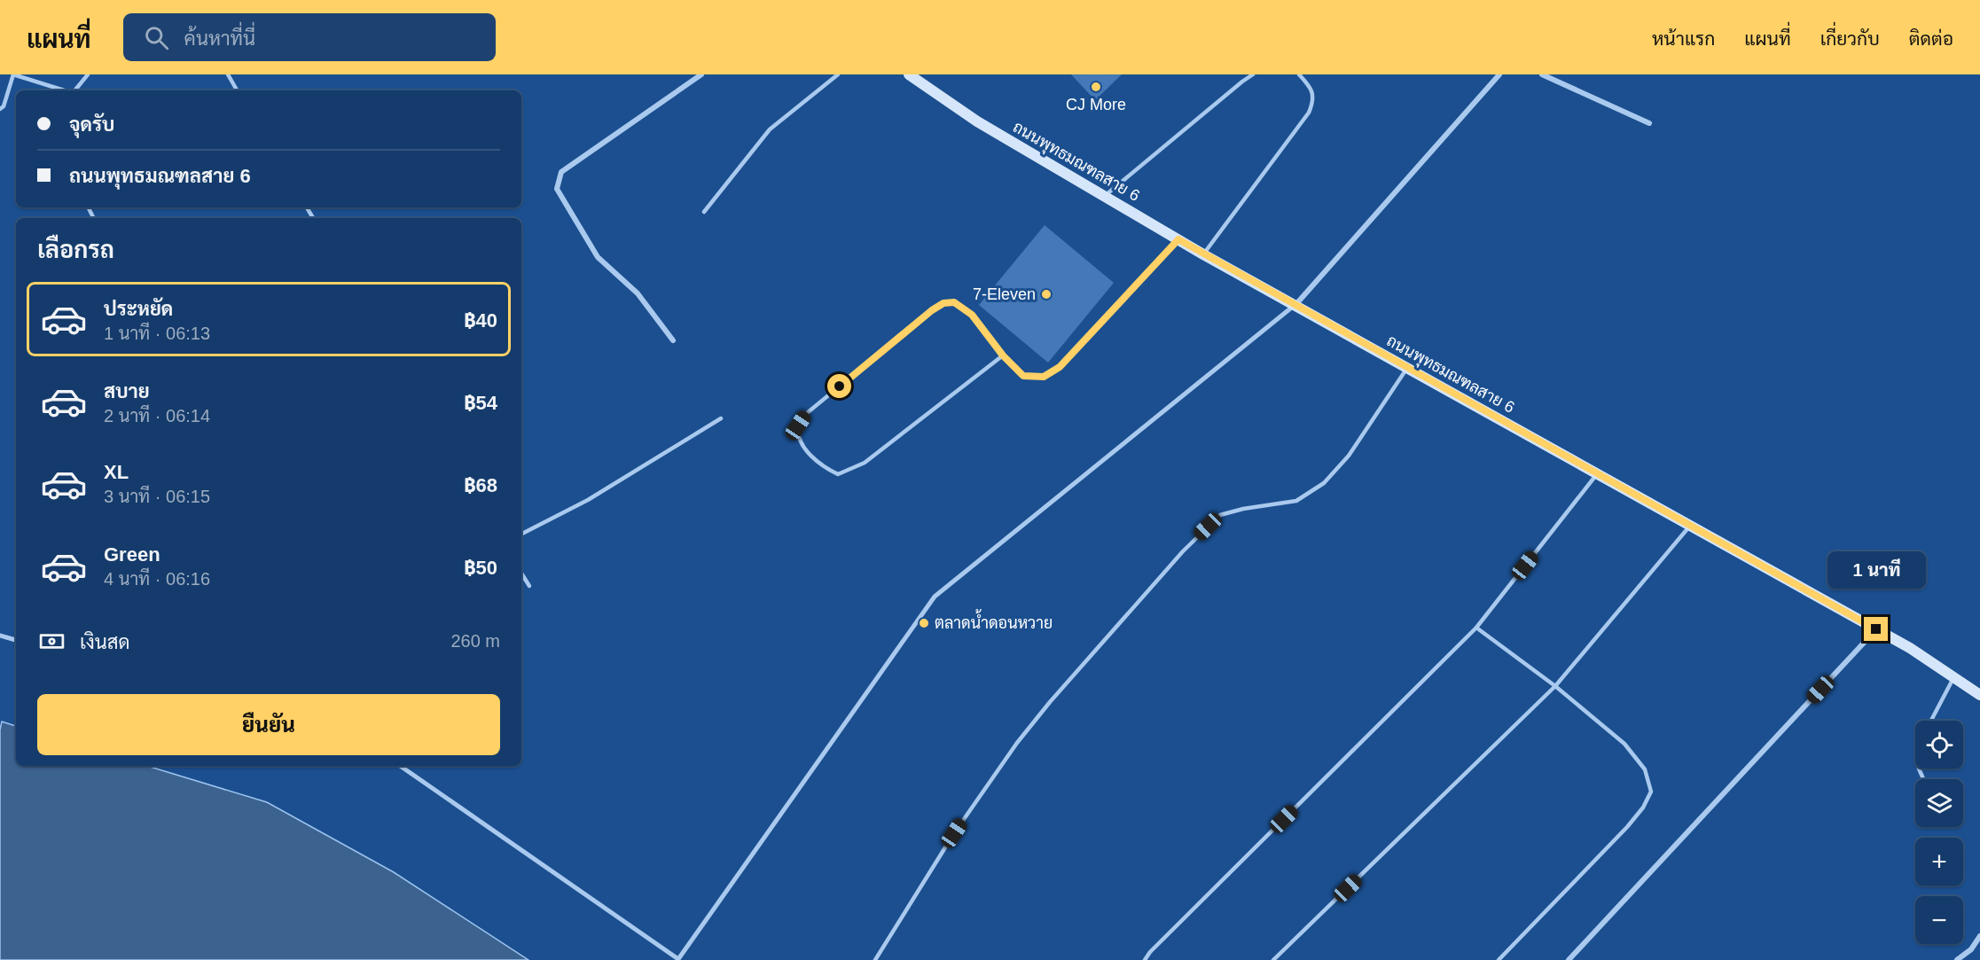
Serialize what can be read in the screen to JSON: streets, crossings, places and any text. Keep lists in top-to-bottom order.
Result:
{
  "streets": {
    "main road": ["ถนนพุทธมณฑลสาย 6"]
  },
  "places": ["CJ More", "7-Eleven", "ตลาดน้ำดอนหวาย"],
  "page": {
    "header": "แผนที่",
    "search": "ค้นหาที่นี่",
    "nav": [
      "หน้าแรก",
      "แผนที่",
      "เกี่ยวกับ",
      "ติดต่อ"
    ],
    "banner": ["จุดรับ", "ถนนพุทธมณฑลสาย 6"],
    "heading": "เลือกรถ",
    "list": [
      {
        "name": "ประหยัด",
        "note": "1 นาที · 06:13",
        "value": "฿40"
      },
      {
        "name": "สบาย",
        "note": "2 นาที · 06:14",
        "value": "฿54"
      },
      {
        "name": "XL",
        "note": "3 นาที · 06:15",
        "value": "฿68"
      },
      {
        "name": "Green",
        "note": "4 นาที · 06:16",
        "value": "฿50"
      }
    ],
    "bubble": "1 นาที",
    "pay": ["เงินสด", "260 m"],
    "buttons": "ยืนยัน",
    "map_buttons": ["+", "−"]
  }
}
